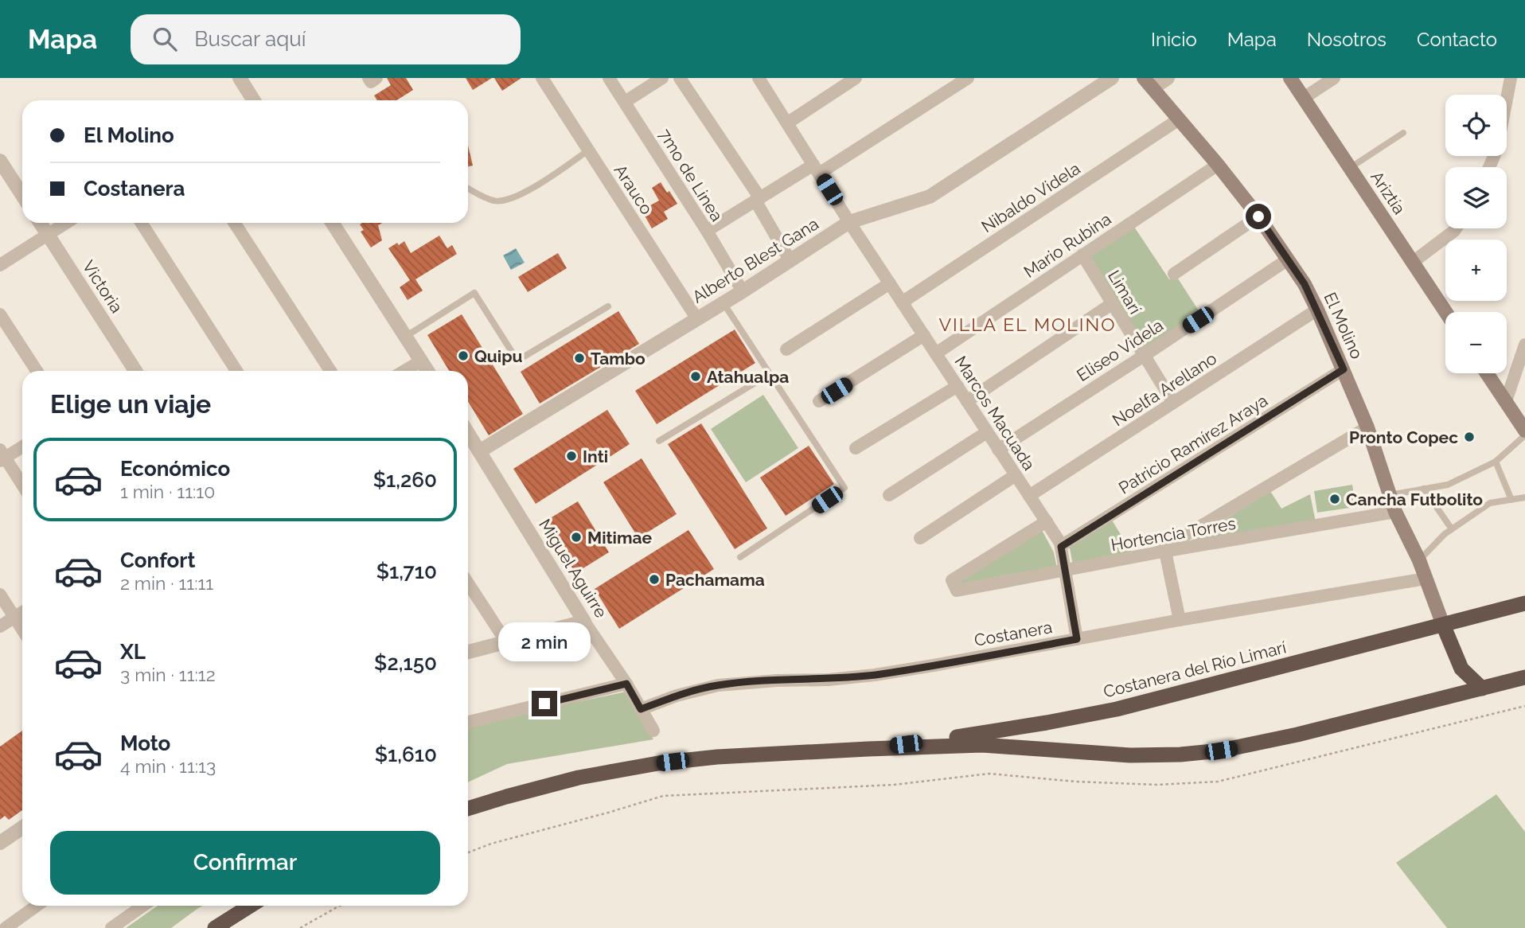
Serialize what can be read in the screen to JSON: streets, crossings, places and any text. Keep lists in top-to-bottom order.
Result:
{
  "streets": {
    "highway": ["Costanera del Río Limarí"],
    "main road": ["Ariztía", "El Molino"],
    "street": [
      "7mo de Linea",
      "Arauco",
      "Nibaldo Videla",
      "Mario Rubina",
      "Alberto Blest Gana",
      "Victoria",
      "Limarí",
      "Eliseo Videla",
      "Noelfa Arellano",
      "Marcos Macuada",
      "Patricio Ramírez Araya",
      "Hortencia Torres",
      "Miguel Aguirre",
      "Costanera"
    ]
  },
  "crossings": [
    ["7mo de Linea", "Alberto Blest Gana"],
    ["Arauco", "Alberto Blest Gana"],
    ["Nibaldo Videla", "El Molino"],
    ["Nibaldo Videla", "Marcos Macuada"],
    ["Mario Rubina", "Limarí"],
    ["Mario Rubina", "El Molino"],
    ["Mario Rubina", "Marcos Macuada"],
    ["Alberto Blest Gana", "Marcos Macuada"],
    ["Alberto Blest Gana", "Miguel Aguirre"],
    ["Limarí", "Eliseo Videla"],
    ["Limarí", "Noelfa Arellano"],
    ["El Molino", "Eliseo Videla"],
    ["El Molino", "Noelfa Arellano"],
    ["El Molino", "Patricio Ramírez Araya"],
    ["El Molino", "Hortencia Torres"],
    ["El Molino", "Costanera"],
    ["El Molino", "Costanera del Río Limarí"],
    ["Eliseo Videla", "Marcos Macuada"],
    ["Noelfa Arellano", "Marcos Macuada"],
    ["Marcos Macuada", "Patricio Ramírez Araya"],
    ["Marcos Macuada", "Hortencia Torres"],
    ["Marcos Macuada", "Costanera"],
    ["Miguel Aguirre", "Costanera"]
  ],
  "districts": ["VILLA EL MOLINO"],
  "places": [
    "Quipu",
    "Tambo",
    "Atahualpa",
    "Pronto Copec",
    "Inti",
    "Cancha Futbolito",
    "Mitimae",
    "Pachamama"
  ],
  "page": {
    "header": "Mapa",
    "search": "Buscar aquí",
    "nav": [
      "Inicio",
      "Mapa",
      "Nosotros",
      "Contacto"
    ],
    "map_buttons": ["+", "−"],
    "banner": ["El Molino", "Costanera"],
    "heading": "Elige un viaje",
    "list": [
      {
        "name": "Económico",
        "note": "1 min · 11:10",
        "value": "$1,260"
      },
      {
        "name": "Confort",
        "note": "2 min · 11:11",
        "value": "$1,710"
      },
      {
        "name": "XL",
        "note": "3 min · 11:12",
        "value": "$2,150"
      },
      {
        "name": "Moto",
        "note": "4 min · 11:13",
        "value": "$1,610"
      }
    ],
    "bubble": "2 min",
    "buttons": "Confirmar"
  }
}
